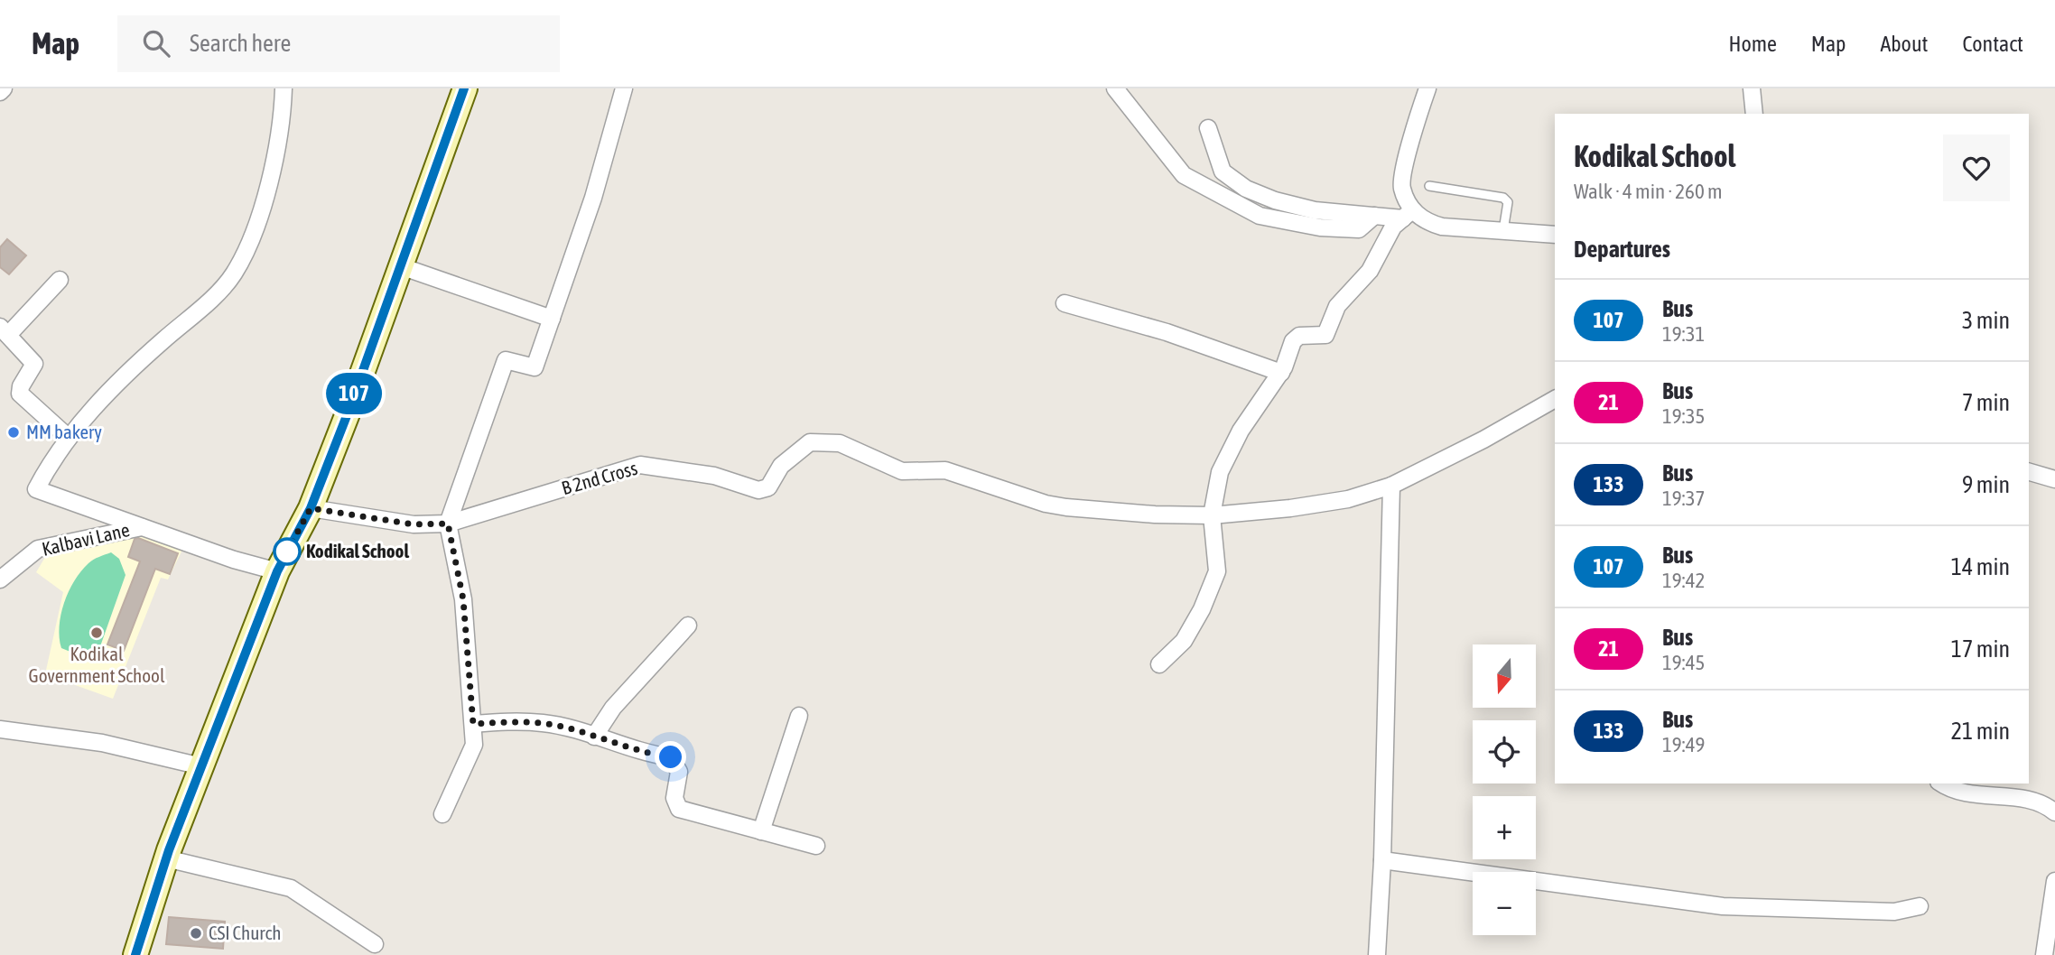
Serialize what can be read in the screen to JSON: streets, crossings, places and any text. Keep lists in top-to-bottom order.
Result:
{
  "streets": {
    "street": ["B 2nd Cross", "Kalbavi Lane"]
  },
  "places": [
    "MM bakery",
    "Kodikal School",
    "Kodikal Government School",
    "CSI Church"
  ],
  "lines": ["bus line 107"],
  "north": "bottom",
  "page": {
    "header": "Map",
    "search": "Search here",
    "nav": [
      "Home",
      "Map",
      "About",
      "Contact"
    ],
    "on_map": "107",
    "heading": [
      ["Kodikal School", "Walk · 4 min · 260 m"],
      "Departures"
    ],
    "list": [
      {
        "mark": "107",
        "name": "Bus",
        "note": "19:31",
        "value": "3 min"
      },
      {
        "mark": "21",
        "name": "Bus",
        "note": "19:35",
        "value": "7 min"
      },
      {
        "mark": "133",
        "name": "Bus",
        "note": "19:37",
        "value": "9 min"
      },
      {
        "mark": "107",
        "name": "Bus",
        "note": "19:42",
        "value": "14 min"
      },
      {
        "mark": "21",
        "name": "Bus",
        "note": "19:45",
        "value": "17 min"
      },
      {
        "mark": "133",
        "name": "Bus",
        "note": "19:49",
        "value": "21 min"
      }
    ],
    "map_buttons": ["+", "−"]
  }
}
